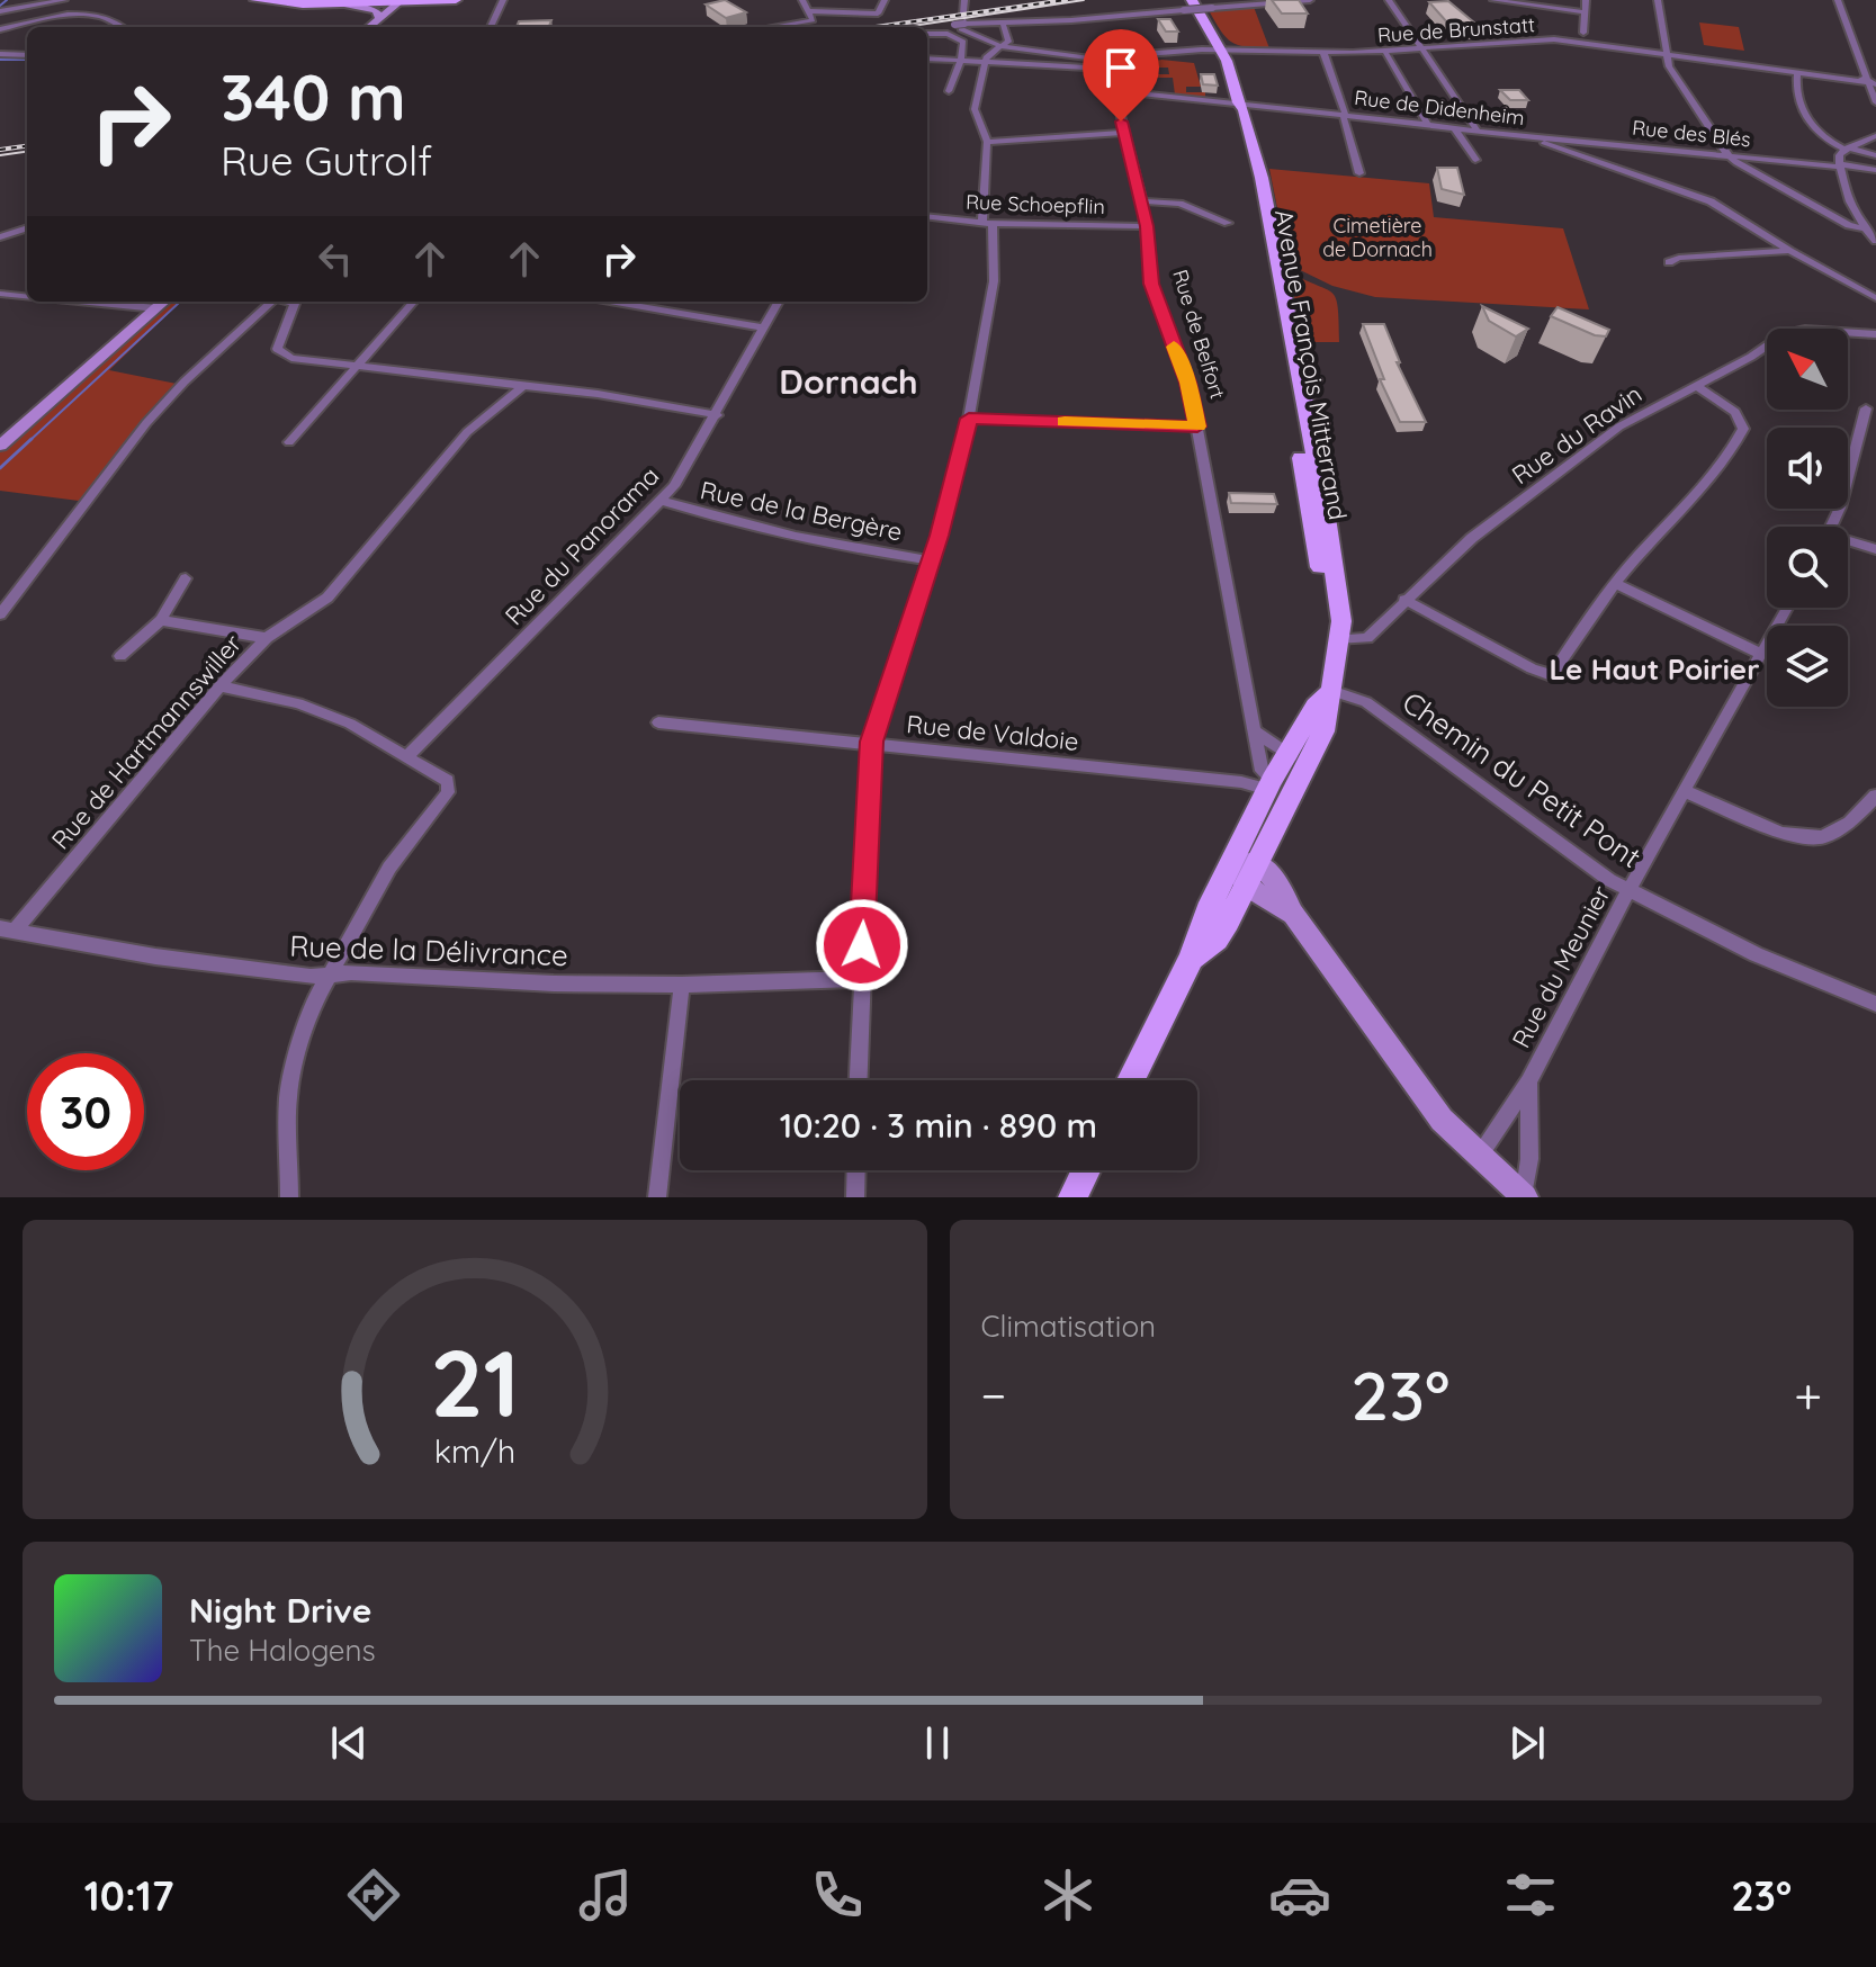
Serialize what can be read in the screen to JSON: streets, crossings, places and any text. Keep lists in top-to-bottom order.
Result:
{
  "streets": {
    "main road": ["Avenue François Mitterrand"],
    "street": [
      "Rue de Brunstatt",
      "Rue de Didenheim",
      "Rue des Blés",
      "Rue Schoepflin",
      "Rue de Belfort",
      "Rue du Ravin",
      "Rue de la Bergère",
      "Rue du Panorama",
      "Rue de Valdoie",
      "Rue de Hartmannswiller",
      "Chemin du Petit Pont",
      "Rue de la Délivrance",
      "Rue du Meunier"
    ]
  },
  "crossings": [
    ["Rue de Brunstatt", "Rue de Belfort"],
    ["Rue de Brunstatt", "Avenue François Mitterrand"],
    ["Rue de Didenheim", "Rue des Blés"],
    ["Rue de Didenheim", "Rue de Belfort"],
    ["Rue de Didenheim", "Avenue François Mitterrand"],
    ["Rue Schoepflin", "Rue de Belfort"],
    ["Rue de Belfort", "Rue de Valdoie"],
    ["Avenue François Mitterrand", "Rue du Ravin"],
    ["Avenue François Mitterrand", "Chemin du Petit Pont"],
    ["Rue de la Bergère", "Rue du Panorama"],
    ["Rue de Hartmannswiller", "Rue de la Délivrance"],
    ["Chemin du Petit Pont", "Rue du Meunier"]
  ],
  "districts": ["Dornach", "Le Haut Poirier"],
  "parks": ["Cimetière de Dornach"],
  "north": "top left",
  "page": {
    "turn": ["340 m", "Rue Gutrolf"],
    "limit": "30",
    "trip": "10:20 · 3 min · 890 m",
    "tile": "Climatisation",
    "heat": ["−", "23°", "+"],
    "song": ["Night Drive", "The Halogens"],
    "tabs": ["10:17", "23°"],
    "gauge": ["21", "km/h"]
  }
}
